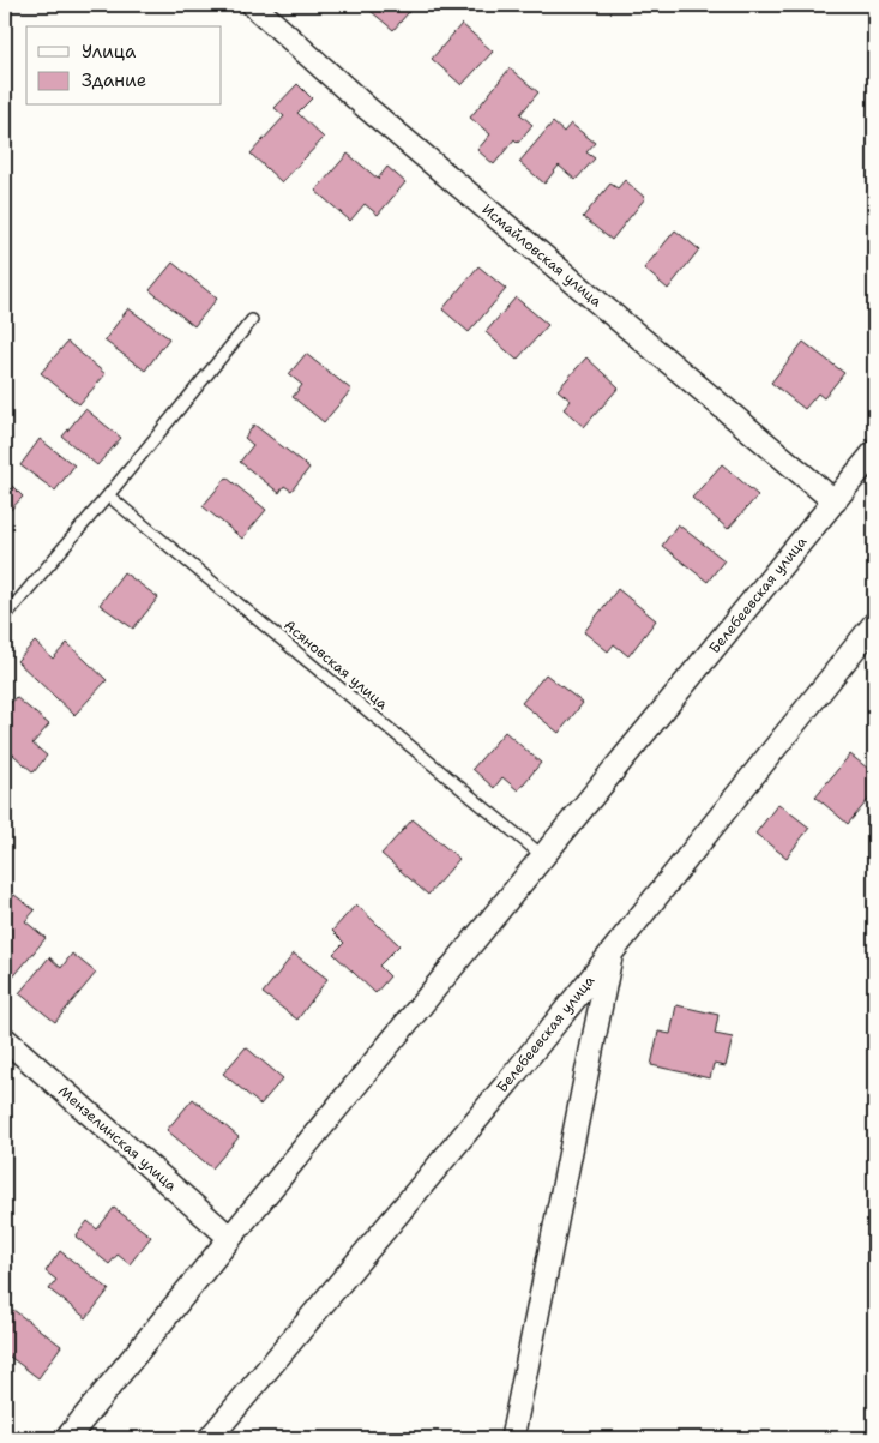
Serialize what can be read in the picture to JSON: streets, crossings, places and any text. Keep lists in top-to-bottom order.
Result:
{
  "streets": {
    "street": ["Исмайловская улица", "Белебеевская улица", "Мензелинская улица"],
    "lane": ["Асяновская улица"]
  },
  "crossings": [
    ["Исмайловская улица", "Белебеевская улица"],
    ["Белебеевская улица", "Асяновская улица"],
    ["Белебеевская улица", "Мензелинская улица"]
  ],
  "legend": ["Улица", "Здание"]
}
